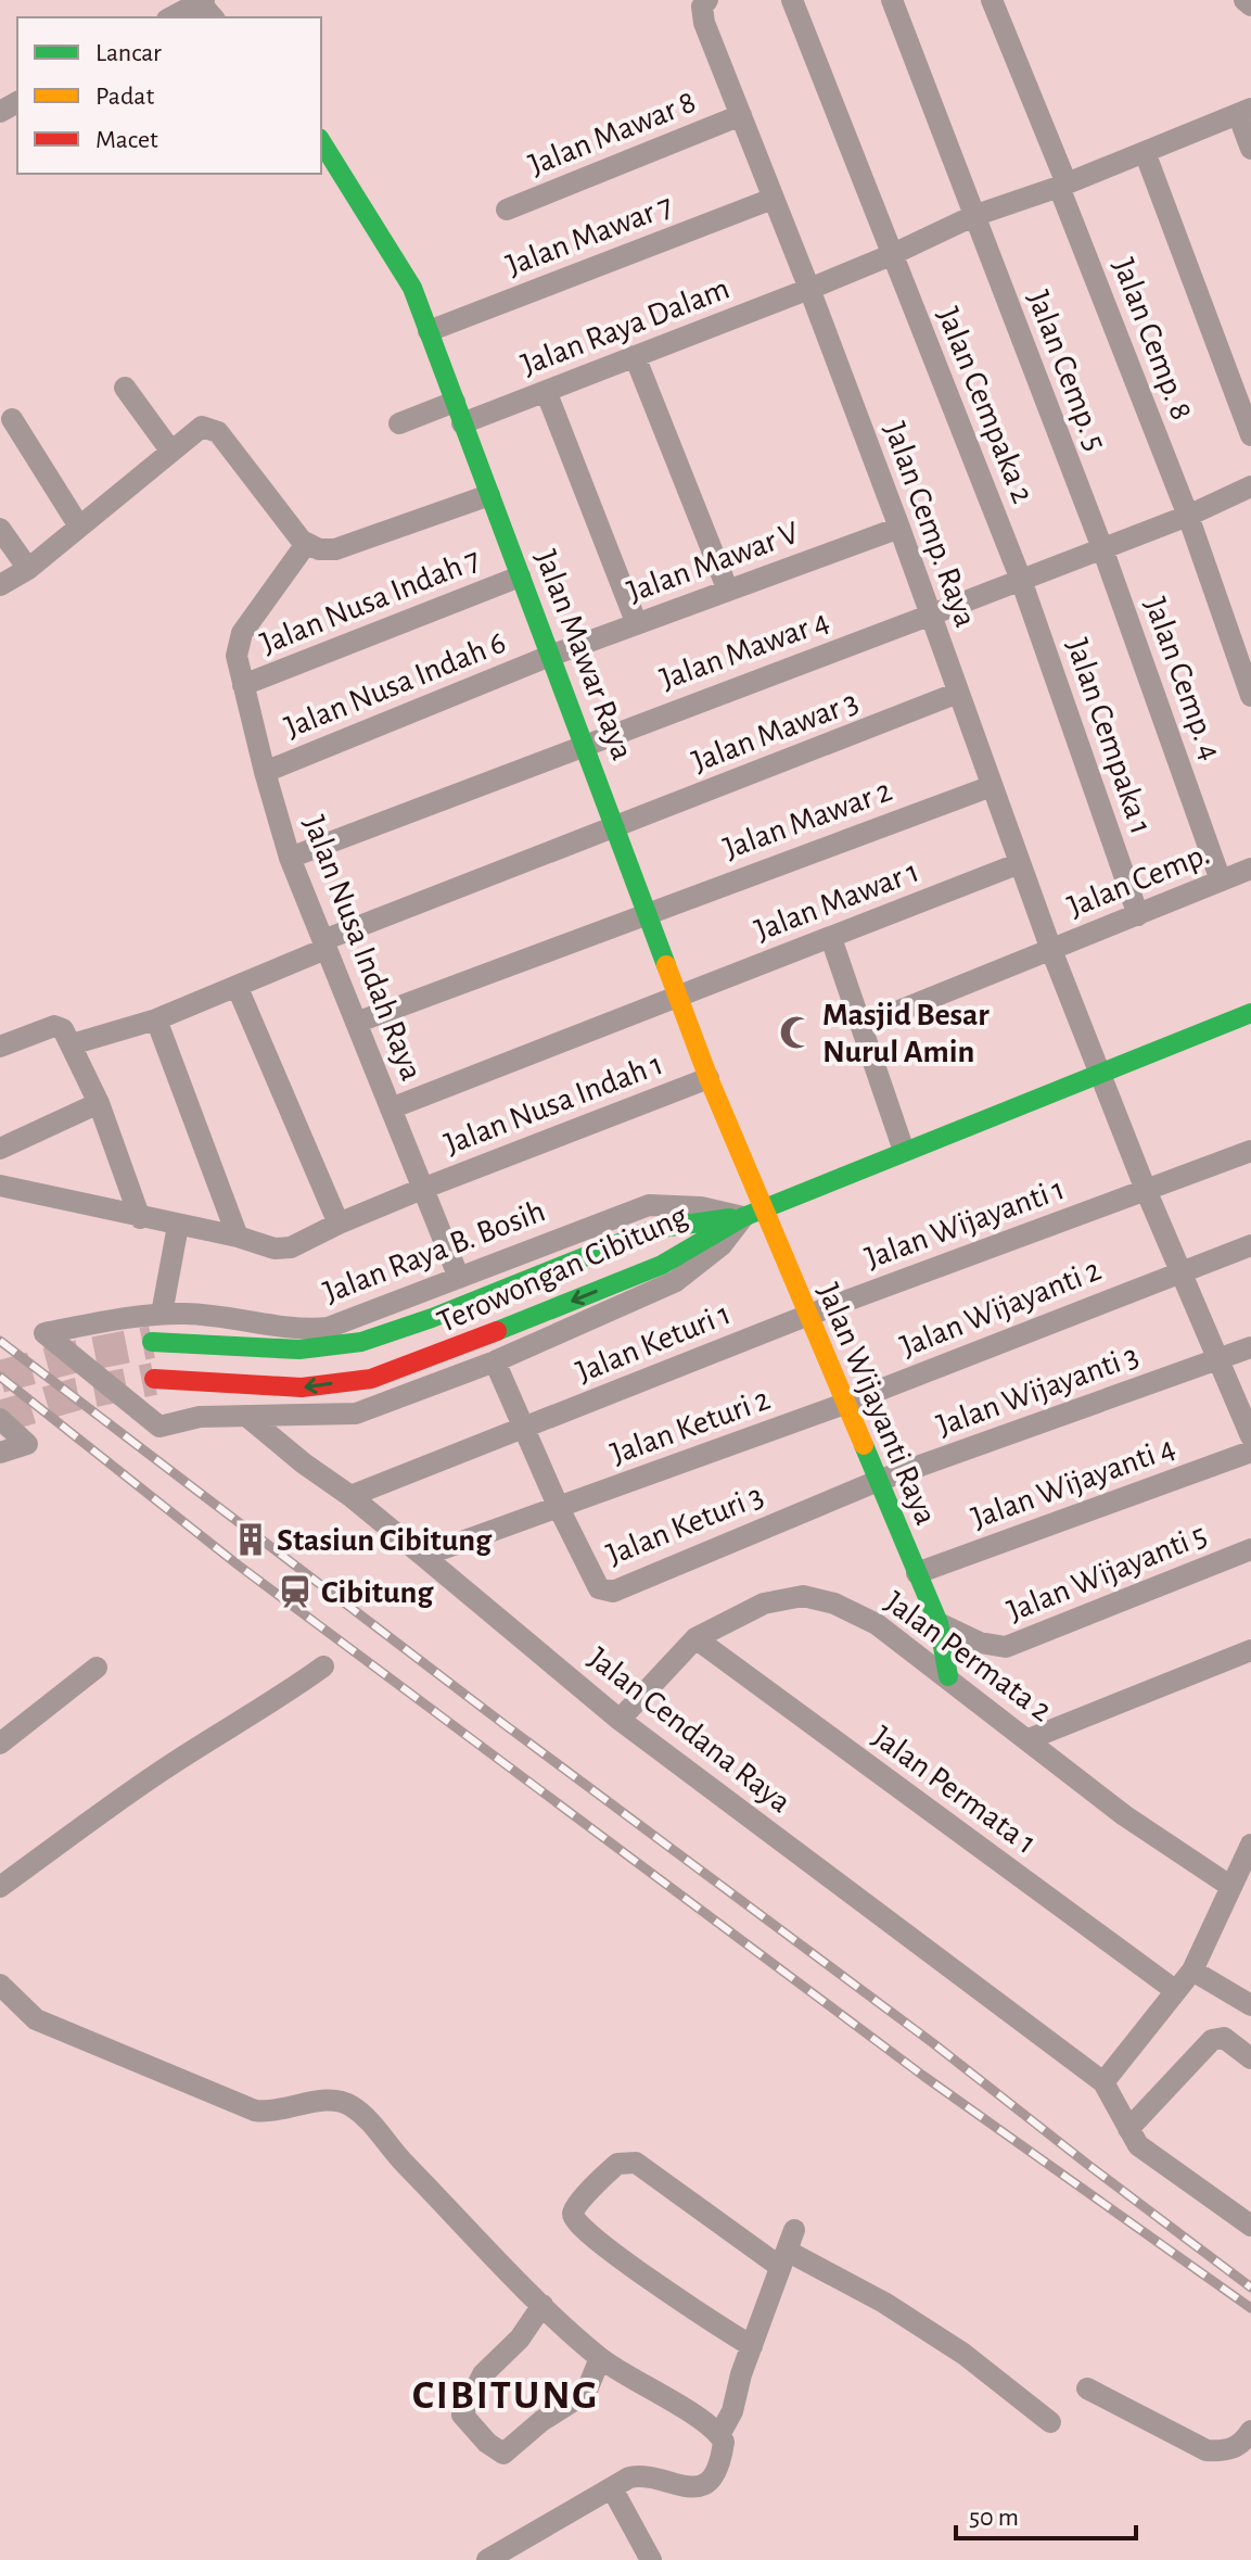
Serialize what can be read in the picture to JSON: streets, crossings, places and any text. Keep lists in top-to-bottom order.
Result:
{
  "streets": {
    "main road": [
      "Jalan Mawar Raya",
      "Jalan Raya B. Bosih",
      "Terowongan Cibitung",
      "Jalan Wijayanti Raya"
    ],
    "street": [
      "Jalan Mawar 8",
      "Jalan Mawar 7",
      "Jalan Raya Dalam",
      "Jalan Cemp. 8",
      "Jalan Cemp. 5",
      "Jalan Cempaka 2",
      "Jalan Cemp. Raya",
      "Jalan Mawar V",
      "Jalan Nusa Indah 7",
      "Jalan Mawar 4",
      "Jalan Cemp. 4",
      "Jalan Nusa Indah 6",
      "Jalan Mawar 3",
      "Jalan Cempaka 1",
      "Jalan Mawar 2",
      "Jalan Cemp.",
      "Jalan Mawar 1",
      "Jalan Nusa Indah Raya",
      "Jalan Nusa Indah 1",
      "Jalan Wijayanti 1",
      "Jalan Wijayanti 2",
      "Jalan Keturi 1",
      "Jalan Wijayanti 3",
      "Jalan Keturi 2",
      "Jalan Wijayanti 4",
      "Jalan Keturi 3",
      "Jalan Wijayanti 5",
      "Jalan Permata 2",
      "Jalan Cendana Raya",
      "Jalan Permata 1"
    ]
  },
  "crossings": [
    ["Jalan Mawar 8", "Jalan Cemp. Raya"],
    ["Jalan Mawar 7", "Jalan Cemp. Raya"],
    ["Jalan Mawar 7", "Jalan Mawar Raya"],
    ["Jalan Raya Dalam", "Jalan Cemp. 8"],
    ["Jalan Raya Dalam", "Jalan Cemp. 5"],
    ["Jalan Raya Dalam", "Jalan Cempaka 2"],
    ["Jalan Raya Dalam", "Jalan Cemp. Raya"],
    ["Jalan Raya Dalam", "Jalan Mawar Raya"],
    ["Jalan Cemp. 8", "Jalan Mawar 4"],
    ["Jalan Cemp. 5", "Jalan Mawar 4"],
    ["Jalan Cemp. 5", "Jalan Cemp. 4"],
    ["Jalan Cempaka 2", "Jalan Mawar 4"],
    ["Jalan Cempaka 2", "Jalan Cempaka 1"],
    ["Jalan Cemp. Raya", "Jalan Mawar V"],
    ["Jalan Cemp. Raya", "Jalan Mawar 4"],
    ["Jalan Cemp. Raya", "Jalan Mawar 3"],
    ["Jalan Cemp. Raya", "Jalan Mawar 2"],
    ["Jalan Cemp. Raya", "Jalan Cemp."],
    ["Jalan Cemp. Raya", "Jalan Mawar 1"],
    ["Jalan Cemp. Raya", "Jalan Wijayanti 1"],
    ["Jalan Cemp. Raya", "Jalan Raya B. Bosih"],
    ["Jalan Cemp. Raya", "Jalan Wijayanti 2"],
    ["Jalan Cemp. Raya", "Jalan Wijayanti 3"],
    ["Jalan Mawar V", "Jalan Mawar Raya"],
    ["Jalan Mawar V", "Jalan Nusa Indah 6"],
    ["Jalan Nusa Indah 7", "Jalan Mawar Raya"],
    ["Jalan Nusa Indah 7", "Jalan Nusa Indah Raya"],
    ["Jalan Mawar 4", "Jalan Mawar Raya"],
    ["Jalan Mawar 4", "Jalan Cemp. 4"],
    ["Jalan Mawar 4", "Jalan Cempaka 1"],
    ["Jalan Mawar 4", "Jalan Nusa Indah Raya"],
    ["Jalan Mawar Raya", "Jalan Nusa Indah 6"],
    ["Jalan Mawar Raya", "Jalan Mawar 3"],
    ["Jalan Mawar Raya", "Jalan Mawar 2"],
    ["Jalan Mawar Raya", "Jalan Mawar 1"],
    ["Jalan Mawar Raya", "Jalan Nusa Indah 1"],
    ["Jalan Mawar Raya", "Jalan Raya B. Bosih"],
    ["Jalan Mawar Raya", "Terowongan Cibitung"],
    ["Jalan Mawar Raya", "Jalan Wijayanti Raya"],
    ["Jalan Cemp. 4", "Jalan Cemp."],
    ["Jalan Nusa Indah 6", "Jalan Nusa Indah Raya"],
    ["Jalan Mawar 3", "Jalan Nusa Indah Raya"],
    ["Jalan Cempaka 1", "Jalan Cemp."],
    ["Jalan Mawar 2", "Jalan Nusa Indah Raya"],
    ["Jalan Mawar 1", "Jalan Nusa Indah Raya"],
    ["Jalan Nusa Indah Raya", "Jalan Nusa Indah 1"],
    ["Jalan Nusa Indah Raya", "Jalan Raya B. Bosih"],
    ["Jalan Wijayanti 1", "Jalan Keturi 1"],
    ["Jalan Wijayanti 1", "Jalan Wijayanti Raya"],
    ["Jalan Raya B. Bosih", "Terowongan Cibitung"],
    ["Jalan Raya B. Bosih", "Jalan Wijayanti Raya"],
    ["Jalan Raya B. Bosih", "Jalan Cendana Raya"],
    ["Terowongan Cibitung", "Jalan Wijayanti Raya"],
    ["Jalan Wijayanti 2", "Jalan Wijayanti Raya"],
    ["Jalan Wijayanti 2", "Jalan Keturi 2"],
    ["Jalan Keturi 1", "Jalan Wijayanti Raya"],
    ["Jalan Keturi 1", "Jalan Cendana Raya"],
    ["Jalan Wijayanti 3", "Jalan Wijayanti Raya"],
    ["Jalan Wijayanti 3", "Jalan Keturi 3"],
    ["Jalan Wijayanti Raya", "Jalan Keturi 2"],
    ["Jalan Wijayanti Raya", "Jalan Wijayanti 4"],
    ["Jalan Wijayanti Raya", "Jalan Keturi 3"],
    ["Jalan Wijayanti Raya", "Jalan Wijayanti 5"],
    ["Jalan Wijayanti Raya", "Jalan Permata 2"],
    ["Jalan Keturi 2", "Jalan Keturi 3"],
    ["Jalan Keturi 2", "Jalan Cendana Raya"],
    ["Jalan Permata 2", "Jalan Cendana Raya"],
    ["Jalan Permata 2", "Jalan Permata 1"]
  ],
  "districts": ["CIBITUNG"],
  "places": {
    "mosque": ["Masjid Besar Nurul Amin"],
    "building": ["Stasiun Cibitung"],
    "station": ["Cibitung"]
  },
  "legend": ["Lancar", "Padat", "Macet"],
  "scale_bar": "50 m"
}
